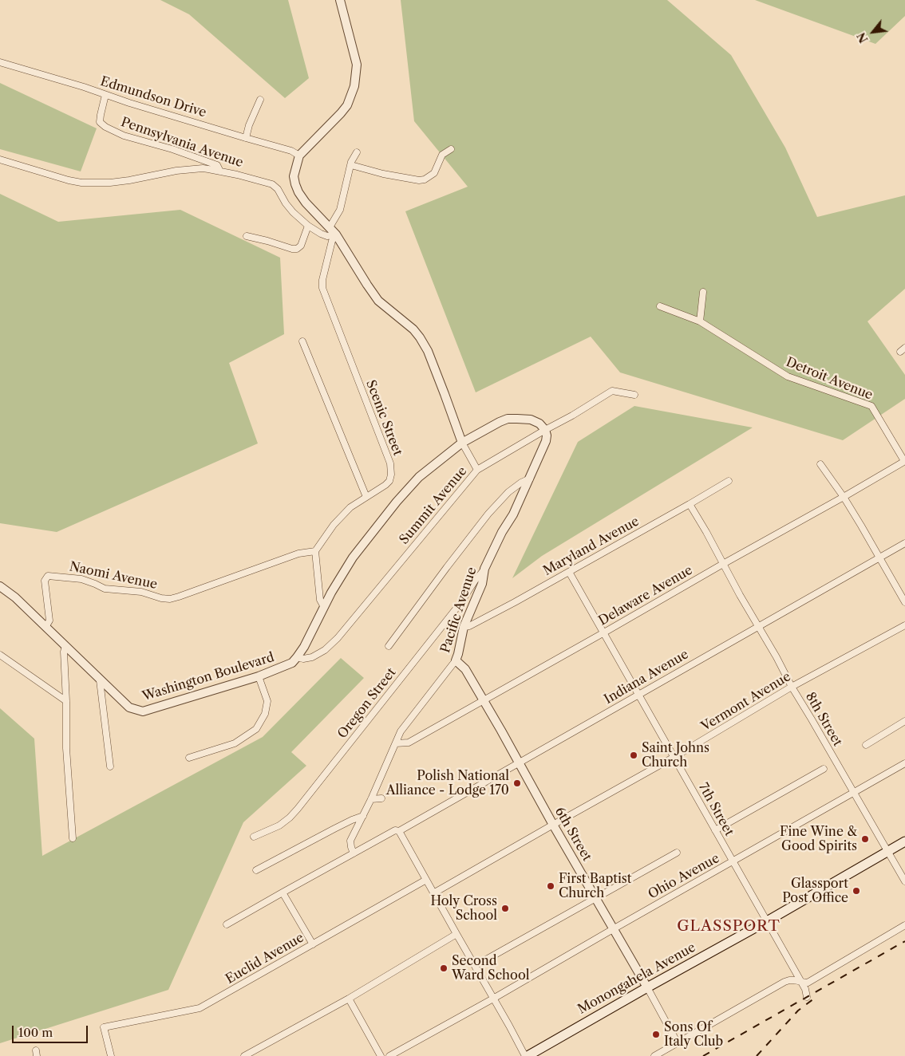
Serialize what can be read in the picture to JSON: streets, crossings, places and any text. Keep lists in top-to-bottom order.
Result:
{
  "streets": {
    "main road": ["Monongahela Avenue"],
    "street": [
      "Edmundson Drive",
      "Pennsylvania Avenue",
      "Detroit Avenue",
      "Scenic Street",
      "Summit Avenue",
      "Maryland Avenue",
      "Naomi Avenue",
      "Delaware Avenue",
      "Pacific Avenue",
      "Washington Boulevard",
      "Indiana Avenue",
      "Vermont Avenue",
      "Oregon Street",
      "8th Street",
      "7th Street",
      "6th Street",
      "Ohio Avenue",
      "Euclid Avenue"
    ]
  },
  "crossings": [
    ["Edmundson Drive", "Pennsylvania Avenue"],
    ["Pennsylvania Avenue", "Scenic Street"],
    ["Detroit Avenue", "Delaware Avenue"],
    ["Scenic Street", "Naomi Avenue"],
    ["Summit Avenue", "Pacific Avenue"],
    ["Summit Avenue", "Washington Boulevard"],
    ["Maryland Avenue", "Pacific Avenue"],
    ["Maryland Avenue", "8th Street"],
    ["Maryland Avenue", "7th Street"],
    ["Naomi Avenue", "Washington Boulevard"],
    ["Delaware Avenue", "Pacific Avenue"],
    ["Delaware Avenue", "8th Street"],
    ["Delaware Avenue", "7th Street"],
    ["Delaware Avenue", "6th Street"],
    ["Pacific Avenue", "Indiana Avenue"],
    ["Pacific Avenue", "Oregon Street"],
    ["Pacific Avenue", "6th Street"],
    ["Indiana Avenue", "8th Street"],
    ["Indiana Avenue", "7th Street"],
    ["Indiana Avenue", "6th Street"],
    ["Vermont Avenue", "8th Street"],
    ["Vermont Avenue", "7th Street"],
    ["Vermont Avenue", "6th Street"],
    ["8th Street", "Ohio Avenue"],
    ["8th Street", "Monongahela Avenue"],
    ["7th Street", "Ohio Avenue"],
    ["7th Street", "Monongahela Avenue"],
    ["6th Street", "Ohio Avenue"],
    ["6th Street", "Monongahela Avenue"]
  ],
  "districts": ["GLASSPORT"],
  "places": [
    "Saint Johns Church",
    "Polish National Alliance - Lodge 170",
    "Fine Wine & Good Spirits",
    "First Baptist Church",
    "Glassport Post Office",
    "Holy Cross School",
    "Second Ward School",
    "Sons Of Italy Club"
  ],
  "scale_bar": "100 m",
  "north": "bottom left"
}
